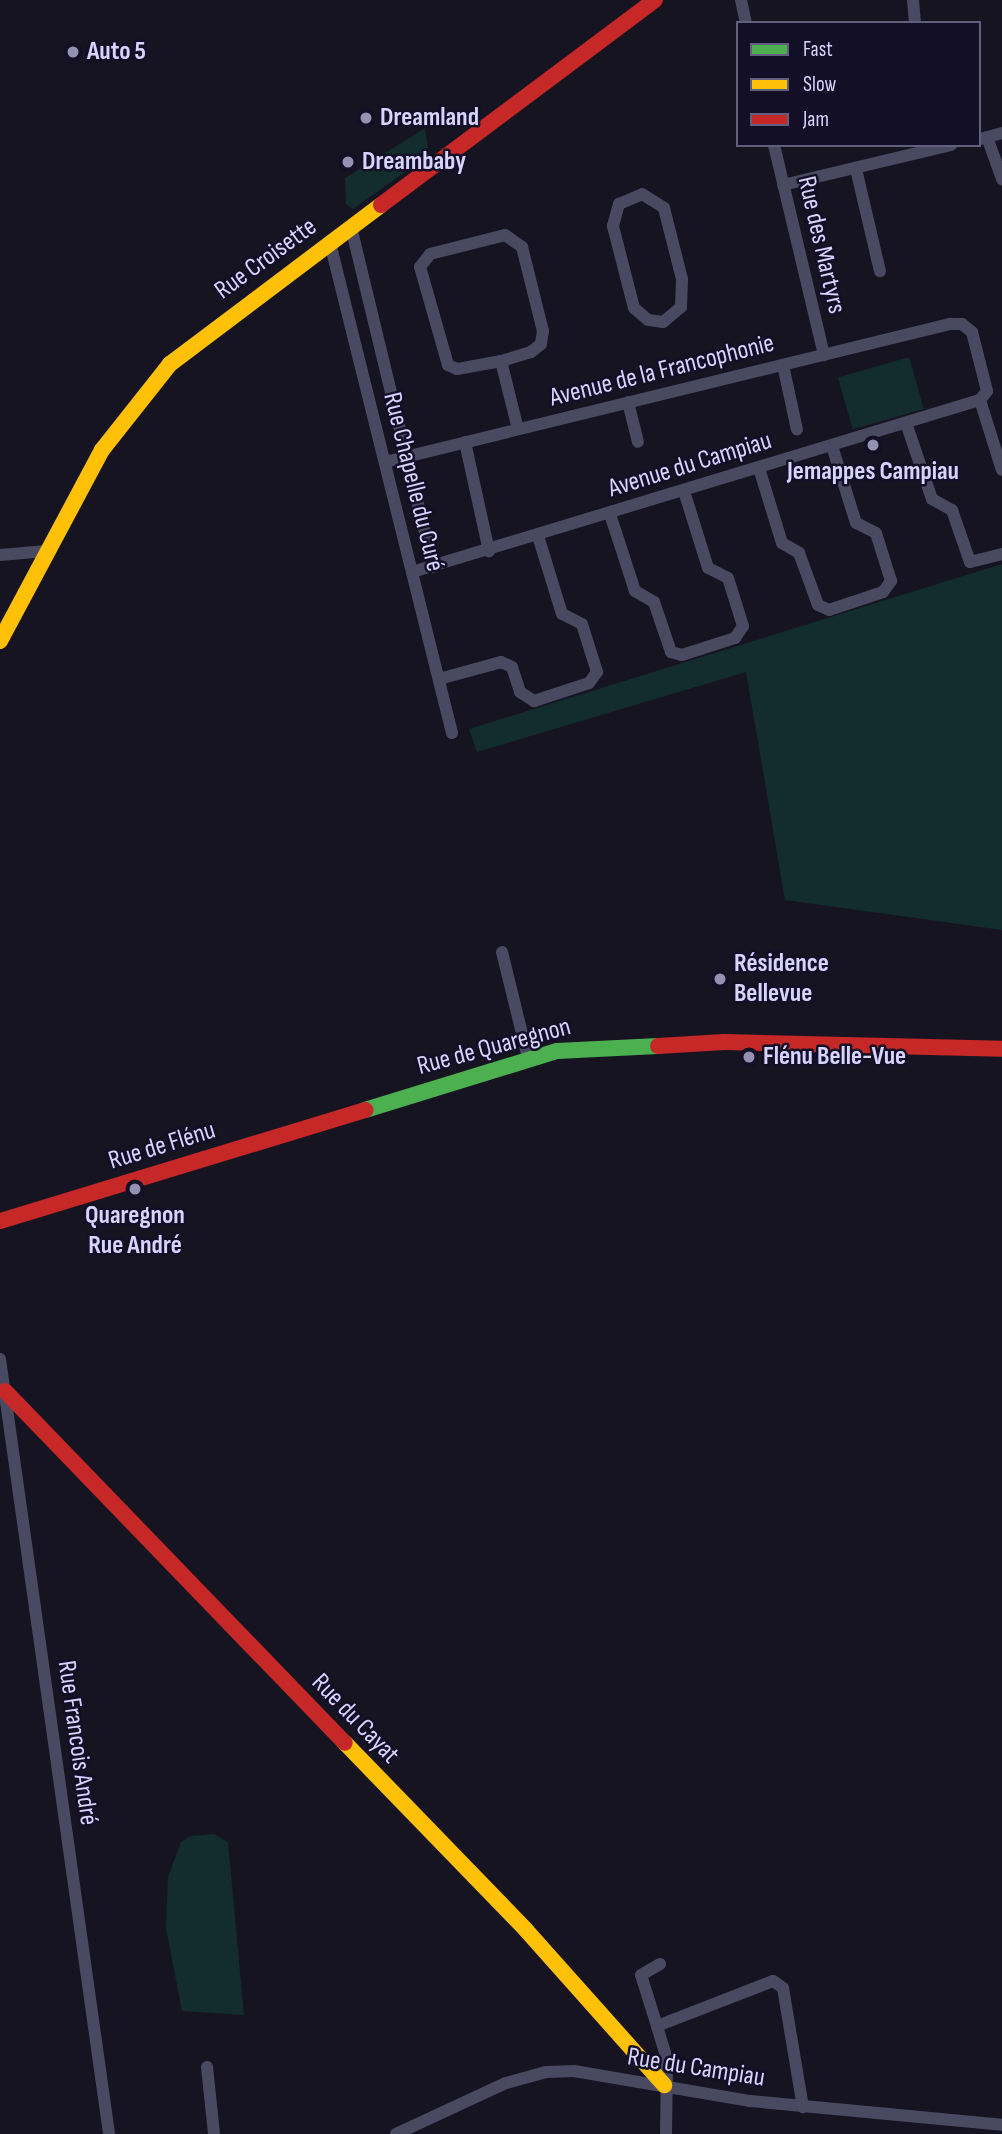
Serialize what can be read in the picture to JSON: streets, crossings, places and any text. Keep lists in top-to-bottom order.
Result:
{
  "streets": {
    "street": [
      "Rue des Martyrs",
      "Rue Croisette",
      "Avenue de la Francophonie",
      "Avenue du Campiau",
      "Rue Chapelle du Curé",
      "Rue de Quaregnon",
      "Rue de Flénu",
      "Rue du Cayat",
      "Rue Francois André",
      "Rue du Campiau"
    ]
  },
  "crossings": [
    ["Rue des Martyrs", "Avenue de la Francophonie"],
    ["Rue Croisette", "Rue Chapelle du Curé"],
    ["Avenue de la Francophonie", "Avenue du Campiau"],
    ["Avenue de la Francophonie", "Rue Chapelle du Curé"],
    ["Avenue du Campiau", "Rue Chapelle du Curé"],
    ["Rue de Quaregnon", "Rue de Flénu"],
    ["Rue du Cayat", "Rue Francois André"],
    ["Rue du Cayat", "Rue du Campiau"]
  ],
  "places": [
    "Auto 5",
    "Dreamland",
    "Dreambaby",
    "Jemappes Campiau",
    "Résidence Bellevue",
    "Flénu Belle-Vue",
    "Quaregnon Rue André"
  ],
  "legend": ["Fast", "Slow", "Jam"]
}
